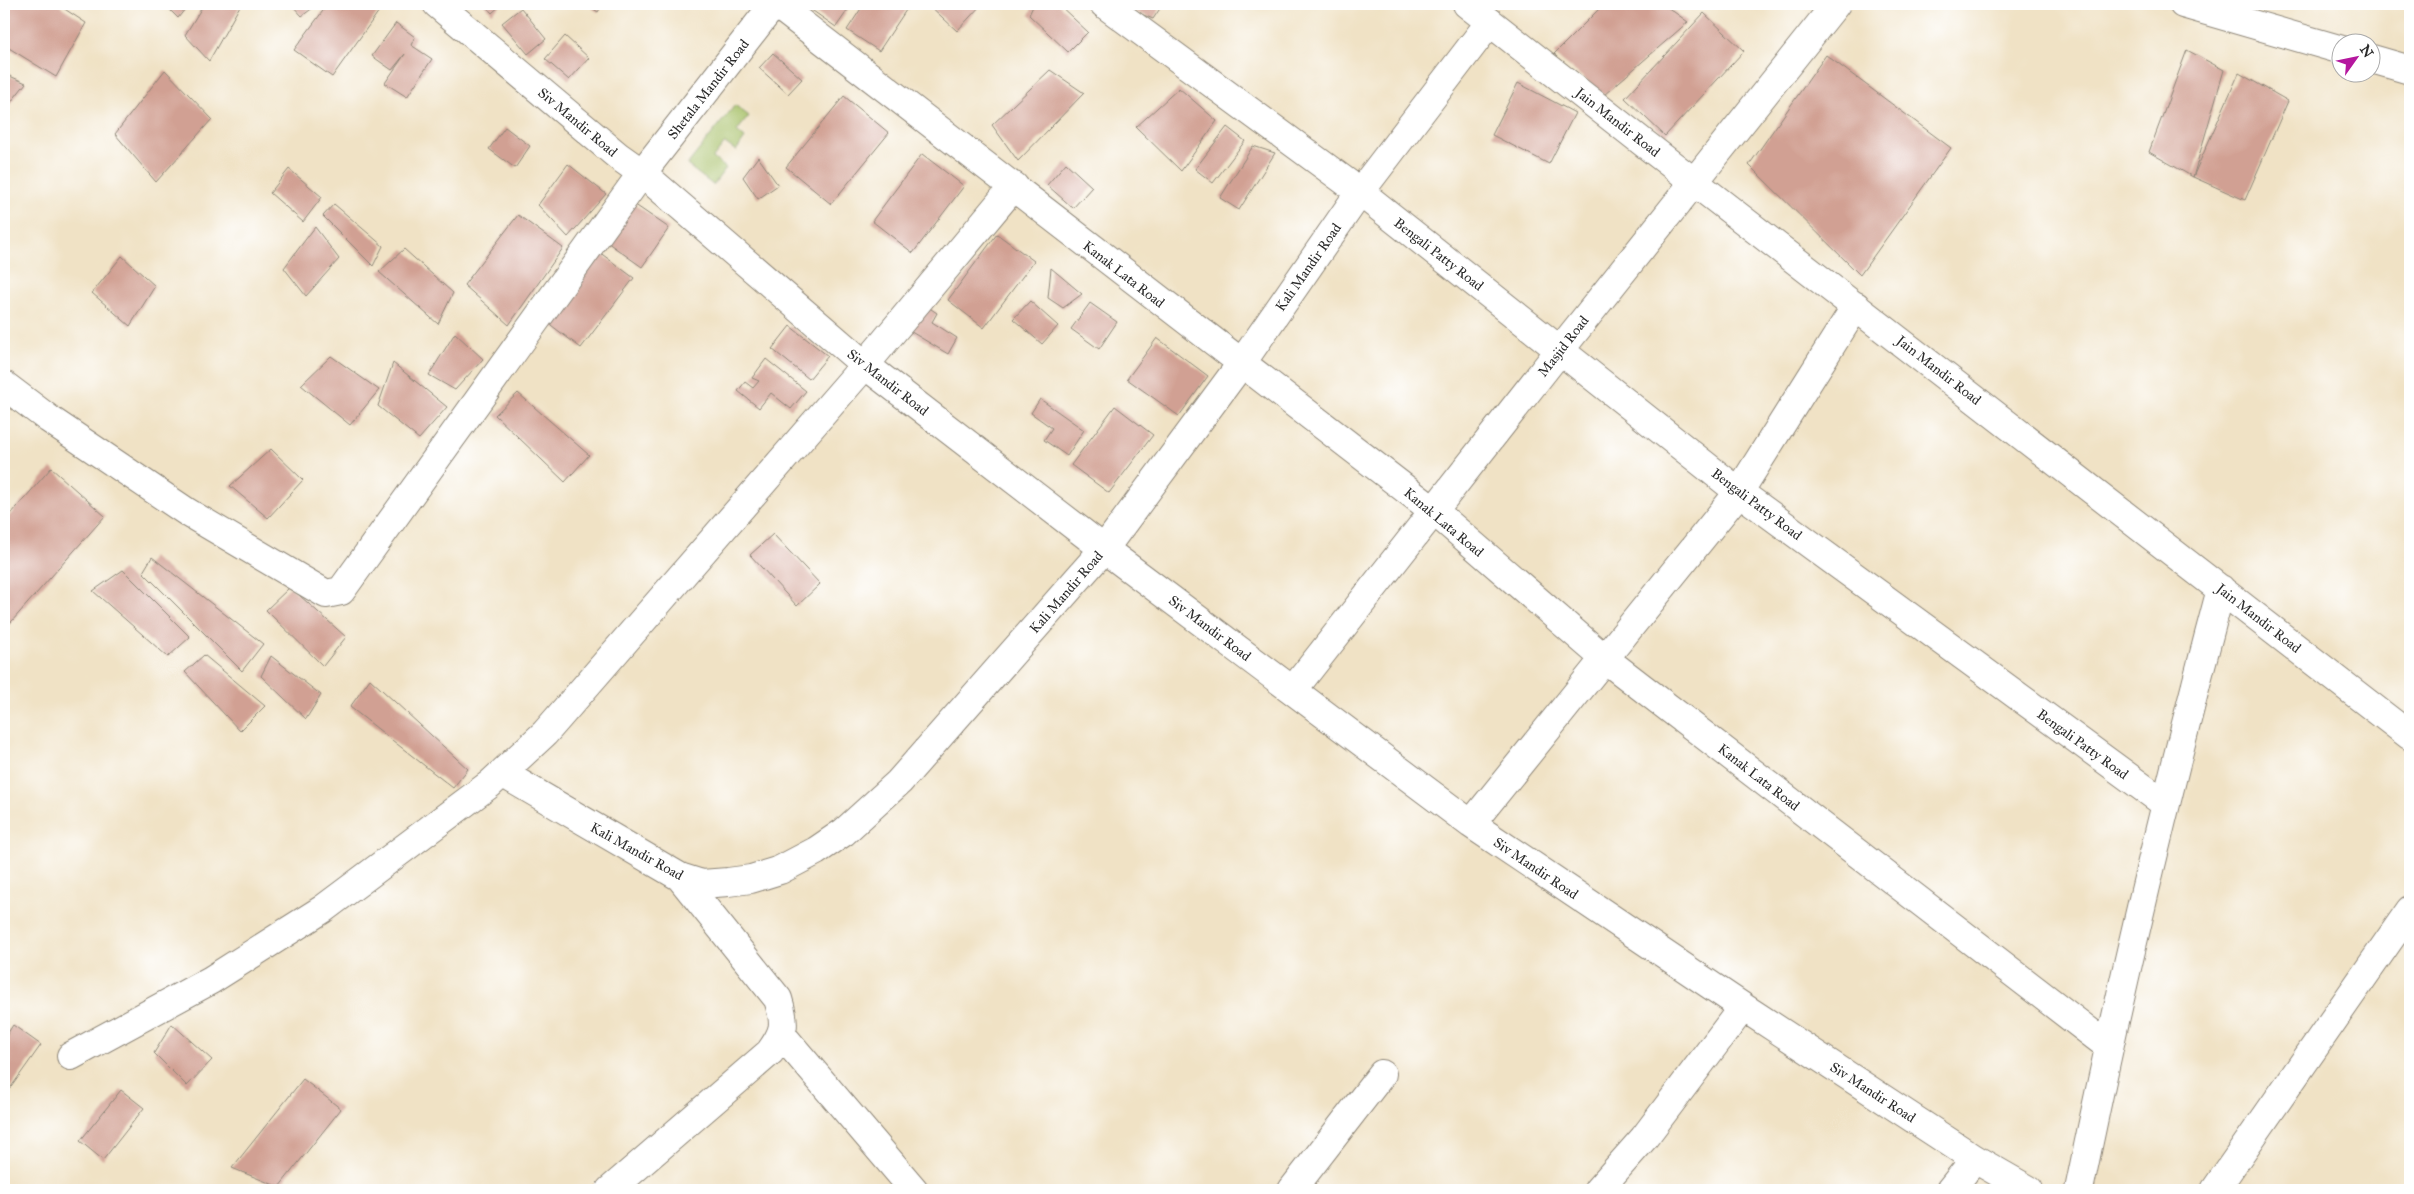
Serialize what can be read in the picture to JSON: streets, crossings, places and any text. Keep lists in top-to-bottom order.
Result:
{
  "streets": {
    "street": [
      "Shetala Mandir Road",
      "Siv Mandir Road",
      "Jain Mandir Road",
      "Bengali Patty Road",
      "Kali Mandir Road",
      "Kanak Lata Road",
      "Masjid Road"
    ]
  },
  "crossings": [
    ["Shetala Mandir Road", "Siv Mandir Road"],
    ["Shetala Mandir Road", "Kanak Lata Road"],
    ["Siv Mandir Road", "Kali Mandir Road"],
    ["Siv Mandir Road", "Masjid Road"],
    ["Jain Mandir Road", "Kali Mandir Road"],
    ["Jain Mandir Road", "Masjid Road"],
    ["Bengali Patty Road", "Kali Mandir Road"],
    ["Bengali Patty Road", "Masjid Road"],
    ["Kali Mandir Road", "Kanak Lata Road"],
    ["Kanak Lata Road", "Masjid Road"]
  ],
  "north": "top right"
}
